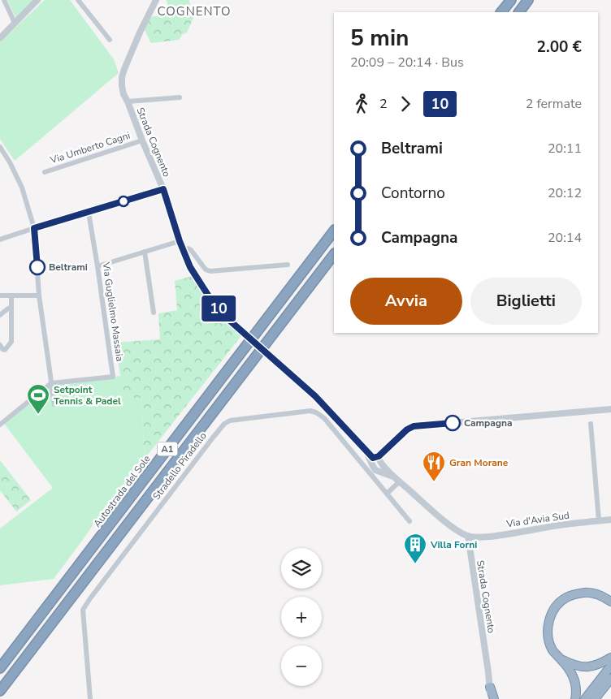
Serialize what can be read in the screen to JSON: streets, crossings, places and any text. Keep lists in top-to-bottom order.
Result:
{
  "streets": {
    "highway": ["A1", "Autostrada del Sole"],
    "street": [
      "Strada Cognento",
      "Via Umberto Cagni",
      "Via Guglielmo Massaia",
      "Stradello Piradello",
      "Via d'Avia Sud"
    ]
  },
  "crossings": [
    ["Strada Cognento", "Via Umberto Cagni"],
    ["Strada Cognento", "Via d'Avia Sud"]
  ],
  "districts": ["COGNENTO"],
  "places": {
    "other": ["Beltrami", "Campagna"],
    "sports": ["Setpoint Tennis & Padel"],
    "restaurant": ["Gran Morane"],
    "building": ["Villa Forni"]
  },
  "lines": ["bus line 10"],
  "page": {
    "on_map": "10",
    "heading": ["5 min", "20:09 – 20:14 · Bus", "2.00 €"],
    "legs": ["2", "10", "2 fermate"],
    "list": [
      {
        "name": "Beltrami",
        "value": "20:11"
      },
      {
        "name": "Contorno",
        "value": "20:12"
      },
      {
        "name": "Campagna",
        "value": "20:14"
      }
    ],
    "buttons": ["Avvia", "Biglietti"],
    "map_buttons": ["+", "−"]
  }
}
